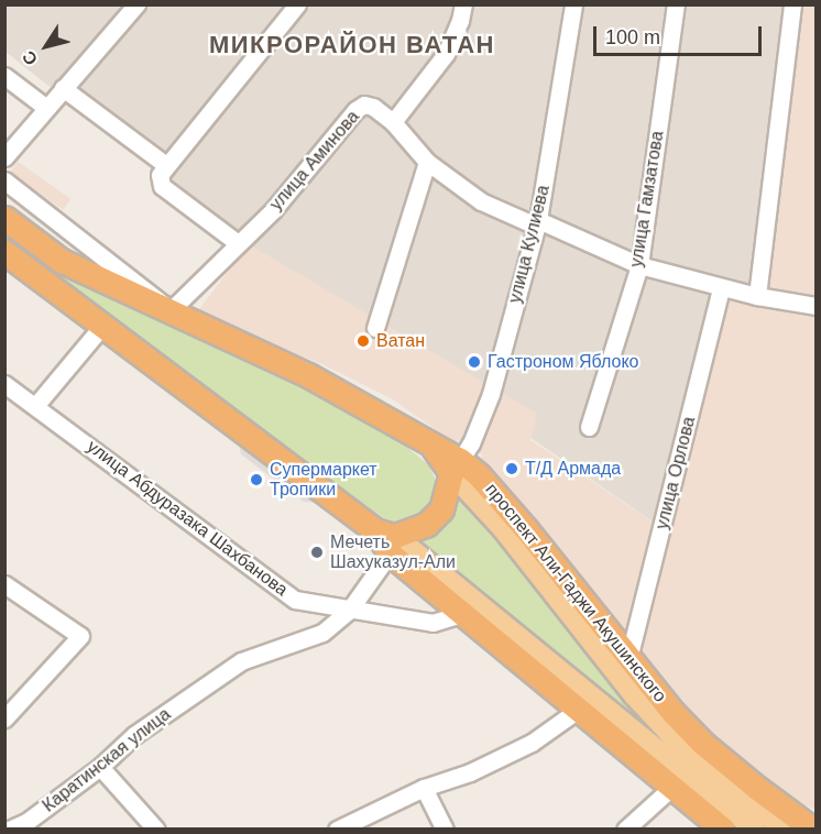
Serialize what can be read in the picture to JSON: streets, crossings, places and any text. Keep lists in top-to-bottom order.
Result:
{
  "streets": {
    "highway": ["проспект Али-Гаджи Акушинского"],
    "street": [
      "улица Аминова",
      "улица Гамзатова",
      "улица Кулиева",
      "улица Орлова",
      "улица Абдуразака Шахбанова",
      "Каратинская улица"
    ]
  },
  "crossings": [
    ["улица Аминова", "улица Кулиева"],
    ["улица Аминова", "проспект Али-Гаджи Акушинского"],
    ["улица Кулиева", "проспект Али-Гаджи Акушинского"],
    ["улица Орлова", "проспект Али-Гаджи Акушинского"],
    ["улица Абдуразака Шахбанова", "Каратинская улица"]
  ],
  "districts": ["МИКРОРАЙОН ВАТАН"],
  "places": [
    "Ватан",
    "Гастроном Яблоко",
    "Т/Д Армада",
    "Супермаркет Тропики",
    "Мечеть Шахуказул-Али"
  ],
  "scale_bar": "100 m",
  "north": "bottom left"
}
